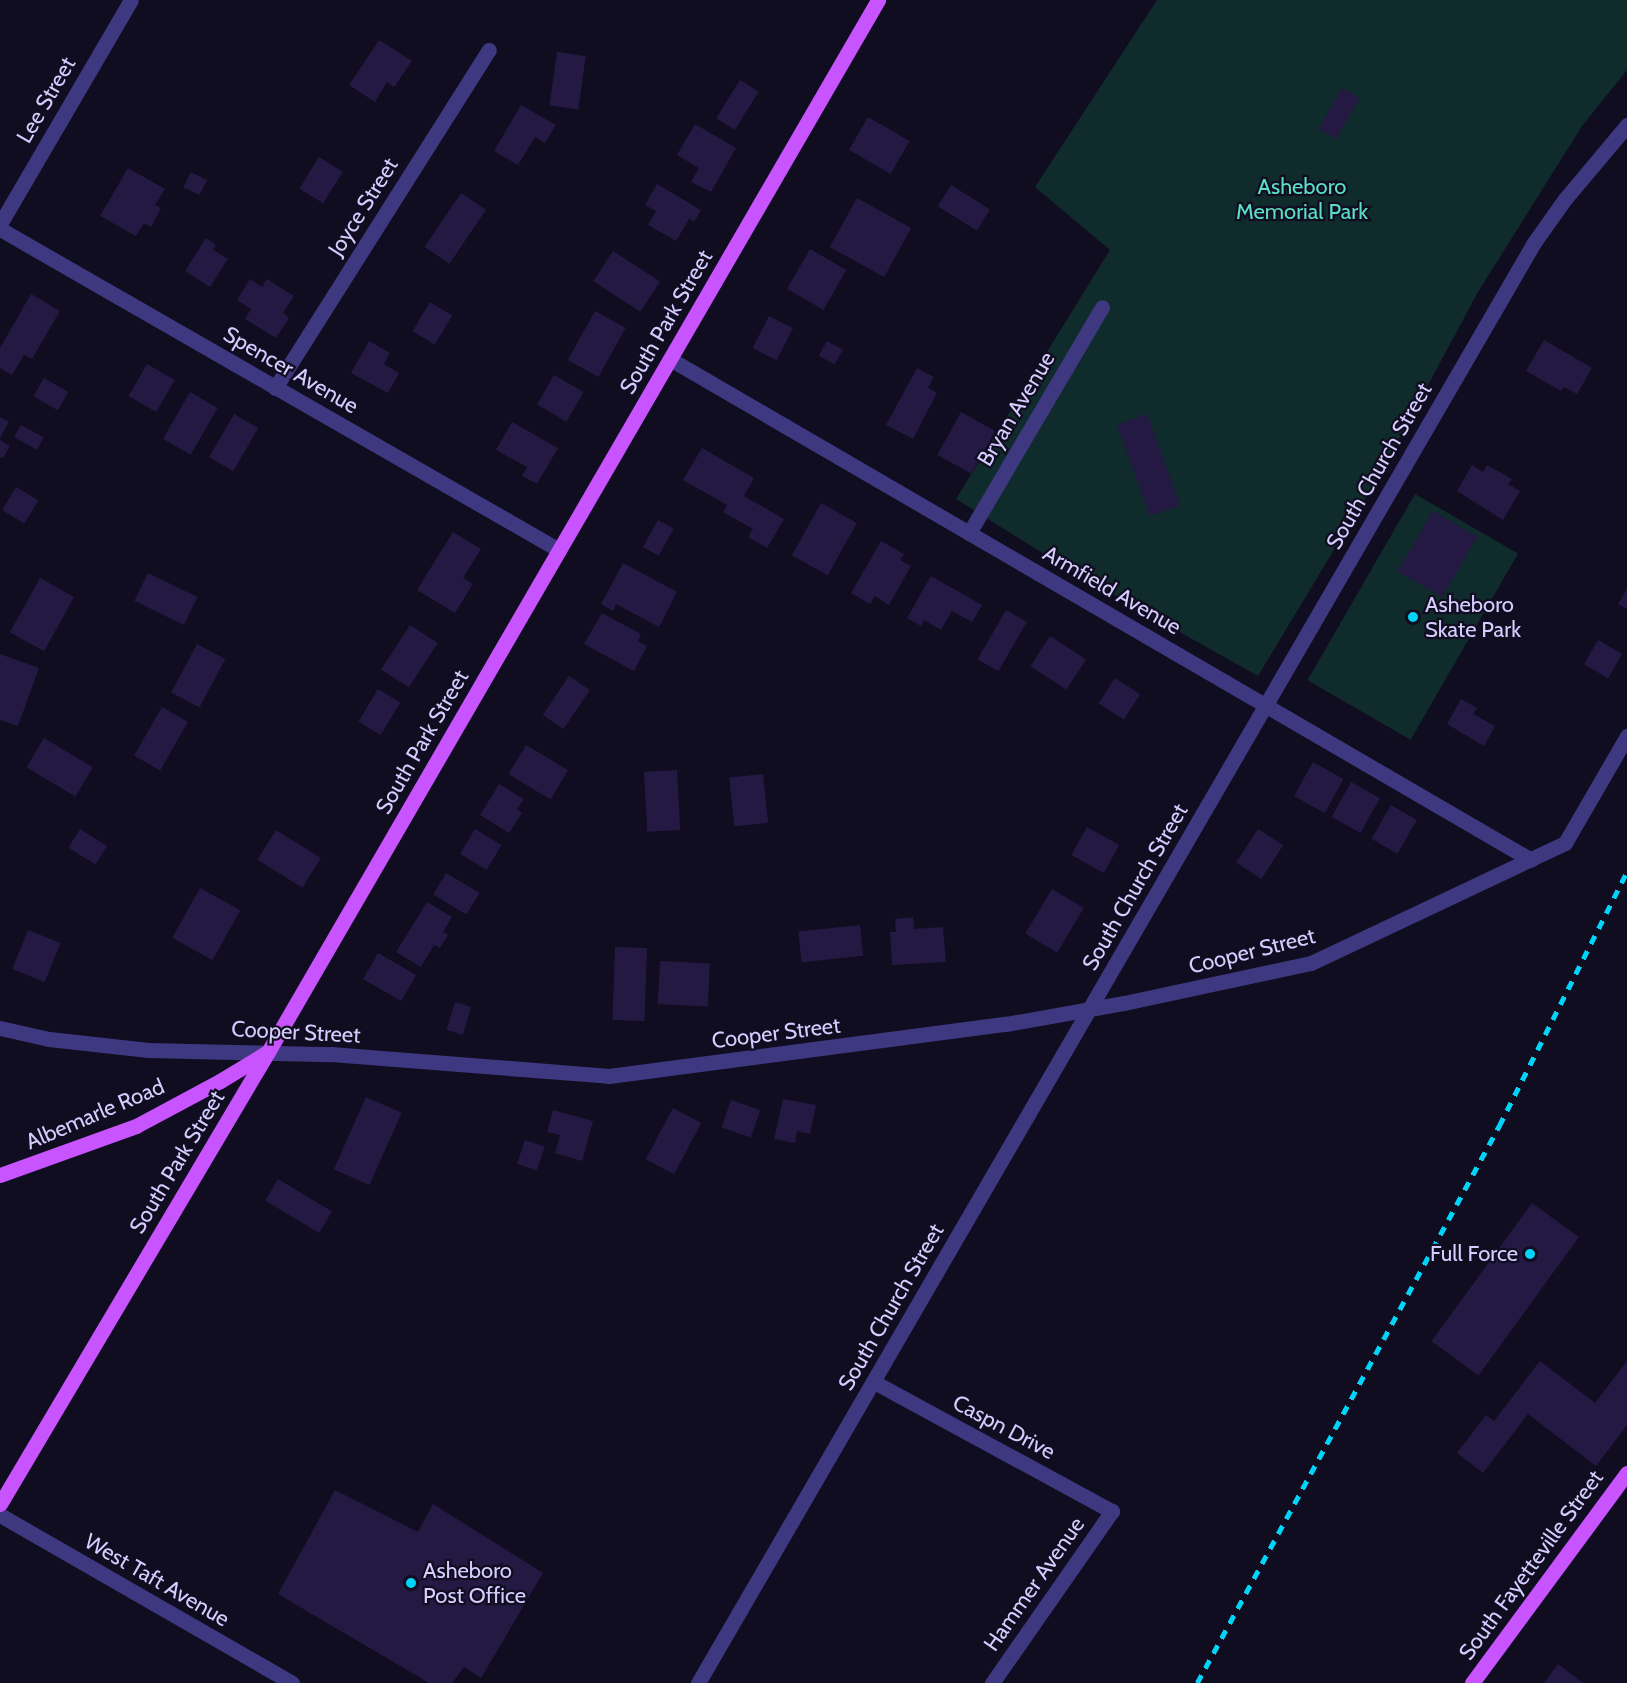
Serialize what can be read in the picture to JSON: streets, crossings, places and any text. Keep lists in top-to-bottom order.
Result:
{
  "streets": {
    "main road": ["South Park Street", "Albemarle Road", "South Fayetteville Street"],
    "street": [
      "Lee Street",
      "Joyce Street",
      "Spencer Avenue",
      "Bryan Avenue",
      "South Church Street",
      "Armfield Avenue",
      "Cooper Street",
      "Caspn Drive",
      "West Taft Avenue",
      "Hammer Avenue"
    ]
  },
  "crossings": [
    ["Joyce Street", "Spencer Avenue"],
    ["South Park Street", "Spencer Avenue"],
    ["South Park Street", "Armfield Avenue"],
    ["South Park Street", "Cooper Street"],
    ["South Park Street", "Albemarle Road"],
    ["Bryan Avenue", "Armfield Avenue"],
    ["South Church Street", "Armfield Avenue"],
    ["South Church Street", "Cooper Street"],
    ["South Church Street", "Caspn Drive"],
    ["Armfield Avenue", "Cooper Street"],
    ["Cooper Street", "Albemarle Road"],
    ["Caspn Drive", "Hammer Avenue"]
  ],
  "parks": ["Asheboro Memorial Park"],
  "places": ["Asheboro Skate Park", "Full Force", "Asheboro Post Office"]
}
